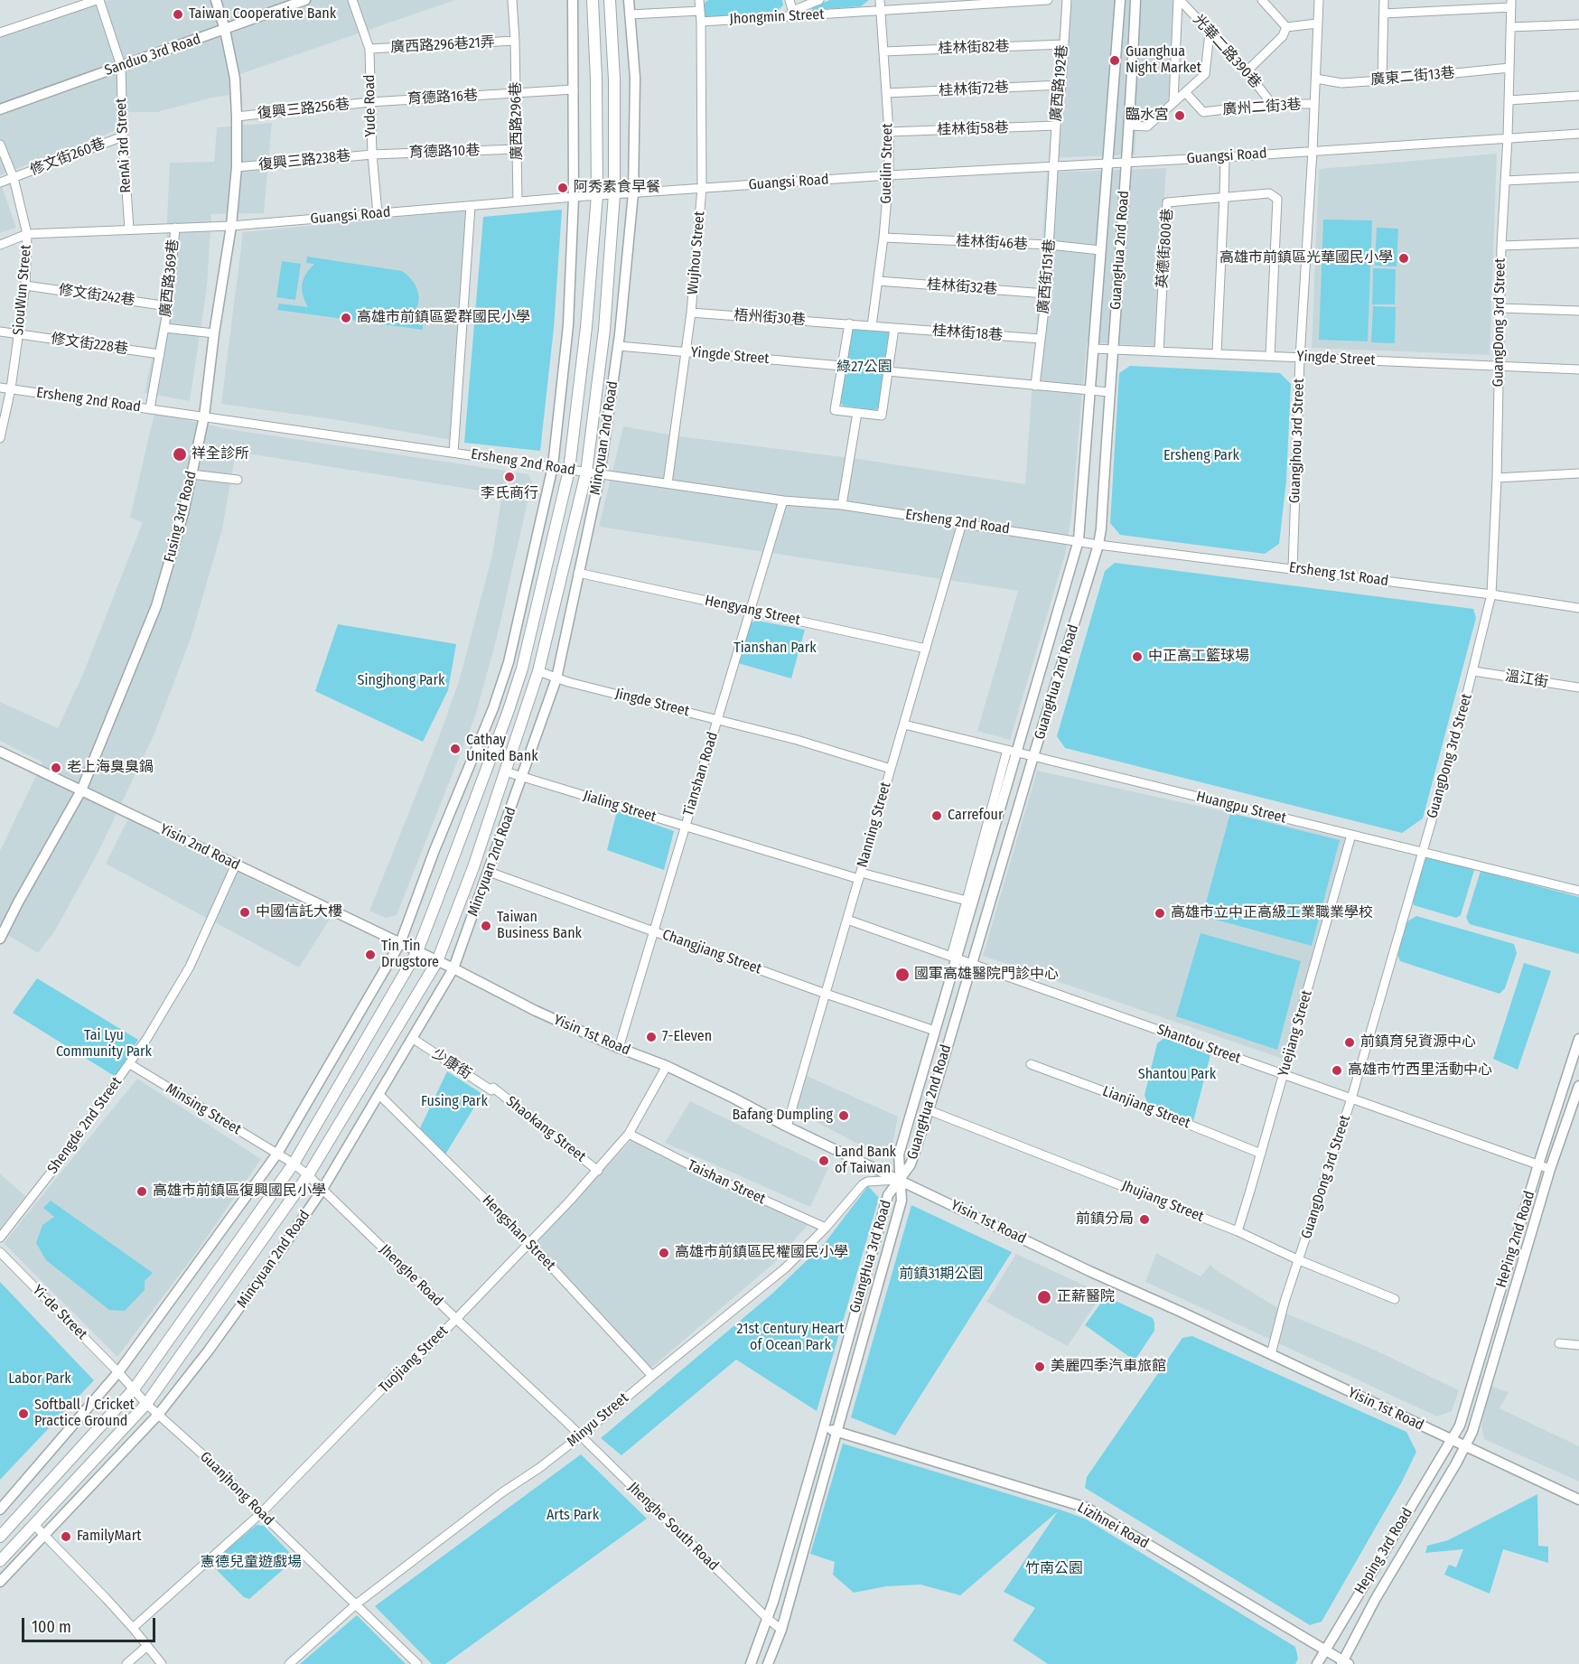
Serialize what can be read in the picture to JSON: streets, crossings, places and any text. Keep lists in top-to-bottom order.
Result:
{
  "streets": {
    "main road": ["Mincyuan 2nd Road"],
    "street": [
      "Jhongmin Street",
      "廣西路296巷21弄",
      "桂林街82巷",
      "光華二路390巷",
      "Sanduo 3rd Road",
      "廣東二街13巷",
      "廣西路192巷",
      "桂林街72巷",
      "育德路16巷",
      "Yude Road",
      "廣州二街3巷",
      "復興三路256巷",
      "廣西路296巷",
      "桂林街58巷",
      "RenAi 3rd Street",
      "育德路10巷",
      "Guangsi Road",
      "修文街260巷",
      "復興三路238巷",
      "Gueilin Street",
      "桂林街46巷",
      "英德街800巷",
      "GuangHua 2nd Road",
      "Wujhou Street",
      "廣西街151巷",
      "廣西路369巷",
      "桂林街32巷",
      "SiouWun Street",
      "修文街242巷",
      "梧州街30巷",
      "GuangDong 3rd Street",
      "桂林街18巷",
      "修文街228巷",
      "Yingde Street",
      "Ersheng 2nd Road",
      "Guangjhou 3rd Street",
      "Fusing 3rd Road",
      "Ersheng 1st Road",
      "Hengyang Street",
      "溫江街",
      "Jingde Street",
      "Tianshan Road",
      "Jialing Street",
      "Huangpu Street",
      "Nanning Street",
      "Yisin 2nd Road",
      "Changjiang Street",
      "Yuejiang Street",
      "Yisin 1st Road",
      "Shantou Street",
      "少康街",
      "Lianjiang Street",
      "Minsing Street",
      "Shengde 2nd Street",
      "Shaokang Street",
      "Taishan Street",
      "Jhujiang Street",
      "Hengshan Street",
      "HePing 2nd Road",
      "GuangHua 3rd Road",
      "Jhenghe Road",
      "Yi-de Street",
      "Tuojiang Street",
      "Minyu Street",
      "Guanjhong Road",
      "Lizihnei Road",
      "Jhenghe South Road",
      "Heping 3rd Road"
    ]
  },
  "crossings": [
    ["Jhongmin Street", "Gueilin Street"],
    ["Jhongmin Street", "Wujhou Street"],
    ["廣西路296巷21弄", "Yude Road"],
    ["廣西路296巷21弄", "廣西路296巷"],
    ["桂林街82巷", "廣西路192巷"],
    ["桂林街82巷", "Gueilin Street"],
    ["光華二路390巷", "廣州二街3巷"],
    ["Sanduo 3rd Road", "RenAi 3rd Street"],
    ["Sanduo 3rd Road", "Fusing 3rd Road"],
    ["廣東二街13巷", "GuangDong 3rd Street"],
    ["廣東二街13巷", "Guangjhou 3rd Street"],
    ["廣西路192巷", "桂林街72巷"],
    ["廣西路192巷", "桂林街58巷"],
    ["廣西路192巷", "Guangsi Road"],
    ["廣西路192巷", "廣西街151巷"],
    ["桂林街72巷", "Gueilin Street"],
    ["育德路16巷", "Yude Road"],
    ["育德路16巷", "復興三路256巷"],
    ["育德路16巷", "廣西路296巷"],
    ["Yude Road", "復興三路256巷"],
    ["Yude Road", "育德路10巷"],
    ["Yude Road", "Guangsi Road"],
    ["Yude Road", "復興三路238巷"],
    ["廣州二街3巷", "Guangjhou 3rd Street"],
    ["復興三路256巷", "Fusing 3rd Road"],
    ["廣西路296巷", "育德路10巷"],
    ["廣西路296巷", "Guangsi Road"],
    ["桂林街58巷", "Gueilin Street"],
    ["RenAi 3rd Street", "Guangsi Road"],
    ["RenAi 3rd Street", "修文街260巷"],
    ["育德路10巷", "復興三路238巷"],
    ["Guangsi Road", "Gueilin Street"],
    ["Guangsi Road", "GuangHua 2nd Road"],
    ["Guangsi Road", "Wujhou Street"],
    ["Guangsi Road", "廣西街151巷"],
    ["Guangsi Road", "廣西路369巷"],
    ["Guangsi Road", "SiouWun Street"],
    ["Guangsi Road", "GuangDong 3rd Street"],
    ["Guangsi Road", "Mincyuan 2nd Road"],
    ["Guangsi Road", "Guangjhou 3rd Street"],
    ["Guangsi Road", "Fusing 3rd Road"],
    ["修文街260巷", "SiouWun Street"],
    ["復興三路238巷", "Fusing 3rd Road"],
    ["Gueilin Street", "桂林街46巷"],
    ["Gueilin Street", "桂林街32巷"],
    ["桂林街46巷", "GuangHua 2nd Road"],
    ["桂林街46巷", "廣西街151巷"],
    ["英德街800巷", "Yingde Street"],
    ["GuangHua 2nd Road", "Yingde Street"],
    ["GuangHua 2nd Road", "Ersheng 2nd Road"],
    ["GuangHua 2nd Road", "Ersheng 1st Road"],
    ["GuangHua 2nd Road", "Huangpu Street"],
    ["GuangHua 2nd Road", "Changjiang Street"],
    ["GuangHua 2nd Road", "Yisin 1st Road"],
    ["GuangHua 2nd Road", "Shantou Street"],
    ["GuangHua 2nd Road", "Jhujiang Street"],
    ["GuangHua 2nd Road", "GuangHua 3rd Road"],
    ["GuangHua 2nd Road", "Minyu Street"],
    ["Wujhou Street", "梧州街30巷"],
    ["Wujhou Street", "Yingde Street"],
    ["Wujhou Street", "Ersheng 2nd Road"],
    ["廣西街151巷", "桂林街32巷"],
    ["廣西街151巷", "桂林街18巷"],
    ["廣西路369巷", "修文街242巷"],
    ["廣西路369巷", "修文街228巷"],
    ["廣西路369巷", "Ersheng 2nd Road"],
    ["SiouWun Street", "修文街242巷"],
    ["SiouWun Street", "修文街228巷"],
    ["SiouWun Street", "Ersheng 2nd Road"],
    ["GuangDong 3rd Street", "Yingde Street"],
    ["GuangDong 3rd Street", "Ersheng 1st Road"],
    ["GuangDong 3rd Street", "溫江街"],
    ["GuangDong 3rd Street", "Huangpu Street"],
    ["GuangDong 3rd Street", "Yisin 1st Road"],
    ["GuangDong 3rd Street", "Shantou Street"],
    ["GuangDong 3rd Street", "Jhujiang Street"],
    ["Yingde Street", "Mincyuan 2nd Road"],
    ["Yingde Street", "Guangjhou 3rd Street"],
    ["Ersheng 2nd Road", "Mincyuan 2nd Road"],
    ["Ersheng 2nd Road", "Fusing 3rd Road"],
    ["Ersheng 2nd Road", "Ersheng 1st Road"],
    ["Ersheng 2nd Road", "Tianshan Road"],
    ["Ersheng 2nd Road", "Nanning Street"],
    ["Mincyuan 2nd Road", "Hengyang Street"],
    ["Mincyuan 2nd Road", "Jingde Street"],
    ["Mincyuan 2nd Road", "Jialing Street"],
    ["Mincyuan 2nd Road", "Changjiang Street"],
    ["Mincyuan 2nd Road", "Yisin 1st Road"],
    ["Mincyuan 2nd Road", "少康街"],
    ["Mincyuan 2nd Road", "Hengshan Street"],
    ["Mincyuan 2nd Road", "Jhenghe Road"],
    ["Mincyuan 2nd Road", "Guanjhong Road"],
    ["Guangjhou 3rd Street", "Ersheng 1st Road"],
    ["Fusing 3rd Road", "Yisin 2nd Road"],
    ["Hengyang Street", "Tianshan Road"],
    ["Hengyang Street", "Nanning Street"],
    ["Jingde Street", "Tianshan Road"],
    ["Jingde Street", "Nanning Street"],
    ["Tianshan Road", "Jialing Street"],
    ["Tianshan Road", "Changjiang Street"],
    ["Tianshan Road", "Yisin 1st Road"],
    ["Jialing Street", "Nanning Street"],
    ["Huangpu Street", "Nanning Street"],
    ["Huangpu Street", "Yuejiang Street"],
    ["Nanning Street", "Changjiang Street"],
    ["Nanning Street", "Yisin 1st Road"],
    ["Nanning Street", "Shantou Street"],
    ["Yisin 2nd Road", "Yisin 1st Road"],
    ["Yisin 2nd Road", "Shengde 2nd Street"],
    ["Yuejiang Street", "Shantou Street"],
    ["Yuejiang Street", "Lianjiang Street"],
    ["Yuejiang Street", "Jhujiang Street"],
    ["Yisin 1st Road", "HePing 2nd Road"],
    ["Yisin 1st Road", "GuangHua 3rd Road"],
    ["Yisin 1st Road", "Tuojiang Street"],
    ["Yisin 1st Road", "Minyu Street"],
    ["Yisin 1st Road", "Heping 3rd Road"],
    ["Shantou Street", "HePing 2nd Road"],
    ["少康街", "Shaokang Street"],
    ["Minsing Street", "Shengde 2nd Street"],
    ["Minsing Street", "Jhenghe Road"],
    ["Shaokang Street", "Tuojiang Street"],
    ["Taishan Street", "Tuojiang Street"],
    ["Taishan Street", "Minyu Street"],
    ["Hengshan Street", "Tuojiang Street"],
    ["Hengshan Street", "Minyu Street"],
    ["HePing 2nd Road", "Heping 3rd Road"],
    ["GuangHua 3rd Road", "Minyu Street"],
    ["GuangHua 3rd Road", "Lizihnei Road"],
    ["GuangHua 3rd Road", "Jhenghe South Road"],
    ["Jhenghe Road", "Tuojiang Street"],
    ["Jhenghe Road", "Jhenghe South Road"],
    ["Yi-de Street", "Guanjhong Road"],
    ["Tuojiang Street", "Guanjhong Road"],
    ["Minyu Street", "Guanjhong Road"],
    ["Minyu Street", "Jhenghe South Road"],
    ["Lizihnei Road", "Heping 3rd Road"]
  ],
  "parks": [
    "綠27公園",
    "Ersheng Park",
    "Tianshan Park",
    "Singjhong Park",
    "Tai Lyu Community Park",
    "Shantou Park",
    "Fusing Park",
    "前鎮31期公園",
    "21st Century Heart of Ocean Park",
    "Labor Park",
    "Arts Park",
    "憲德兒童遊戲場",
    "竹南公園"
  ],
  "places": [
    "Taiwan Cooperative Bank",
    "Guanghua Night Market",
    "臨水宮",
    "阿秀素食早餐",
    "高雄市前鎮區光華國民小學",
    "高雄市前鎮區愛群國民小學",
    "祥全診所",
    "李氏商行",
    "中正高工籃球場",
    "Cathay United Bank",
    "老上海臭臭鍋",
    "Carrefour",
    "中國信託大樓",
    "高雄市立中正高級工業職業學校",
    "Taiwan Business Bank",
    "Tin Tin Drugstore",
    "國軍高雄醫院門診中心",
    "7-Eleven",
    "前鎮育兒資源中心",
    "高雄市竹西里活動中心",
    "Bafang Dumpling",
    "Land Bank of Taiwan",
    "高雄市前鎮區復興國民小學",
    "前鎮分局",
    "高雄市前鎮區民權國民小學",
    "正薪醫院",
    "美麗四季汽車旅館",
    "Softball / Cricket Practice Ground",
    "FamilyMart"
  ],
  "scale_bar": "100 m"
}
